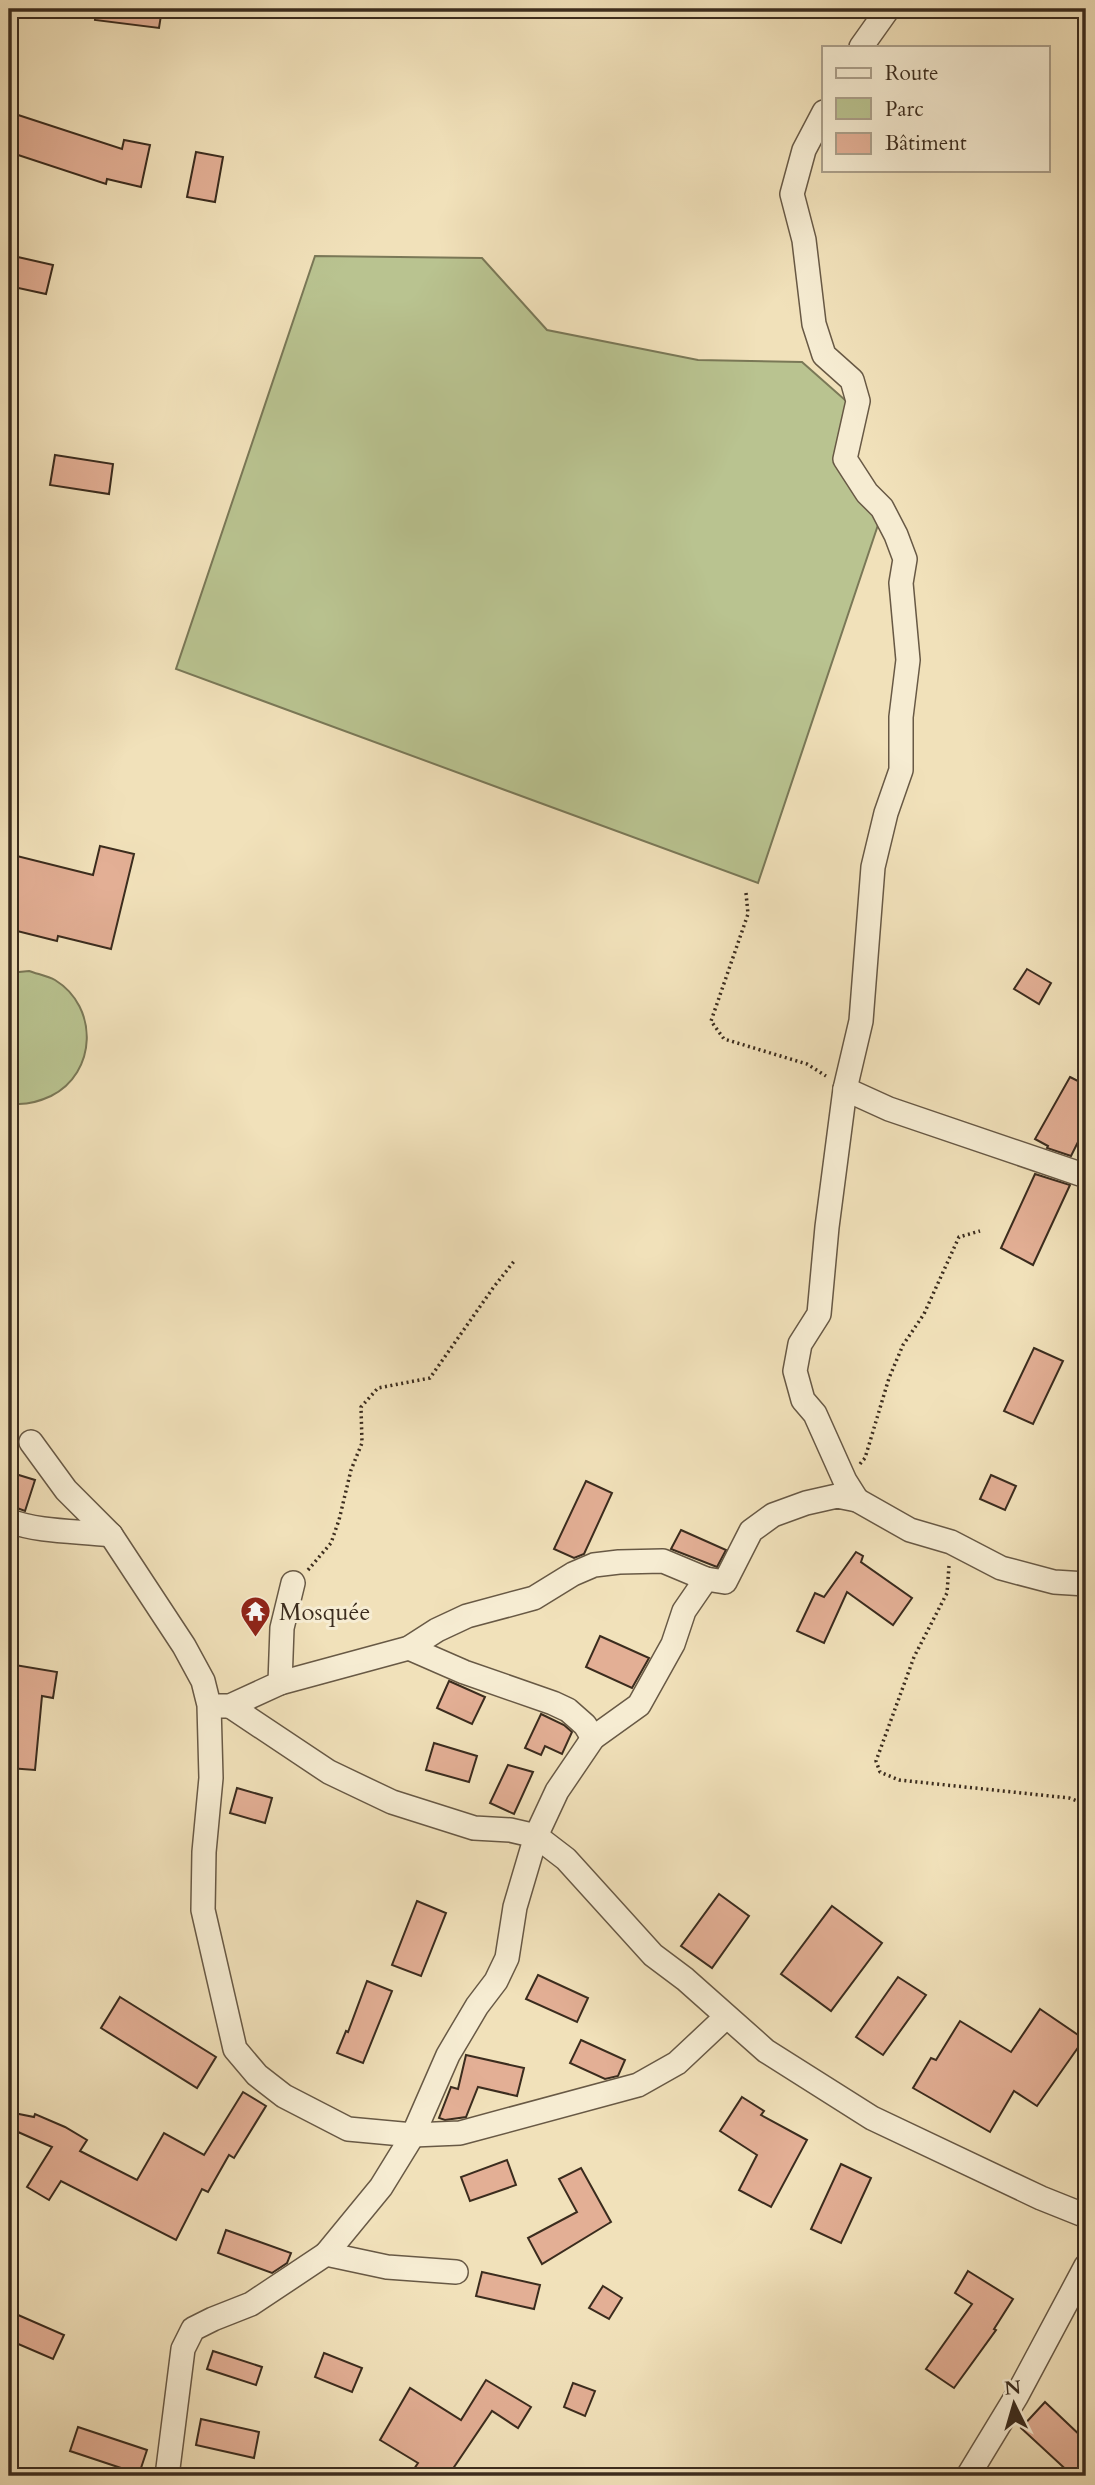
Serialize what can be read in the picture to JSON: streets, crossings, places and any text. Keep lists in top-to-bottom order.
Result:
{
  "places": {
    "temple": ["Mosquée"]
  },
  "legend": ["Route", "Parc", "Bâtiment"],
  "north": "top"
}
